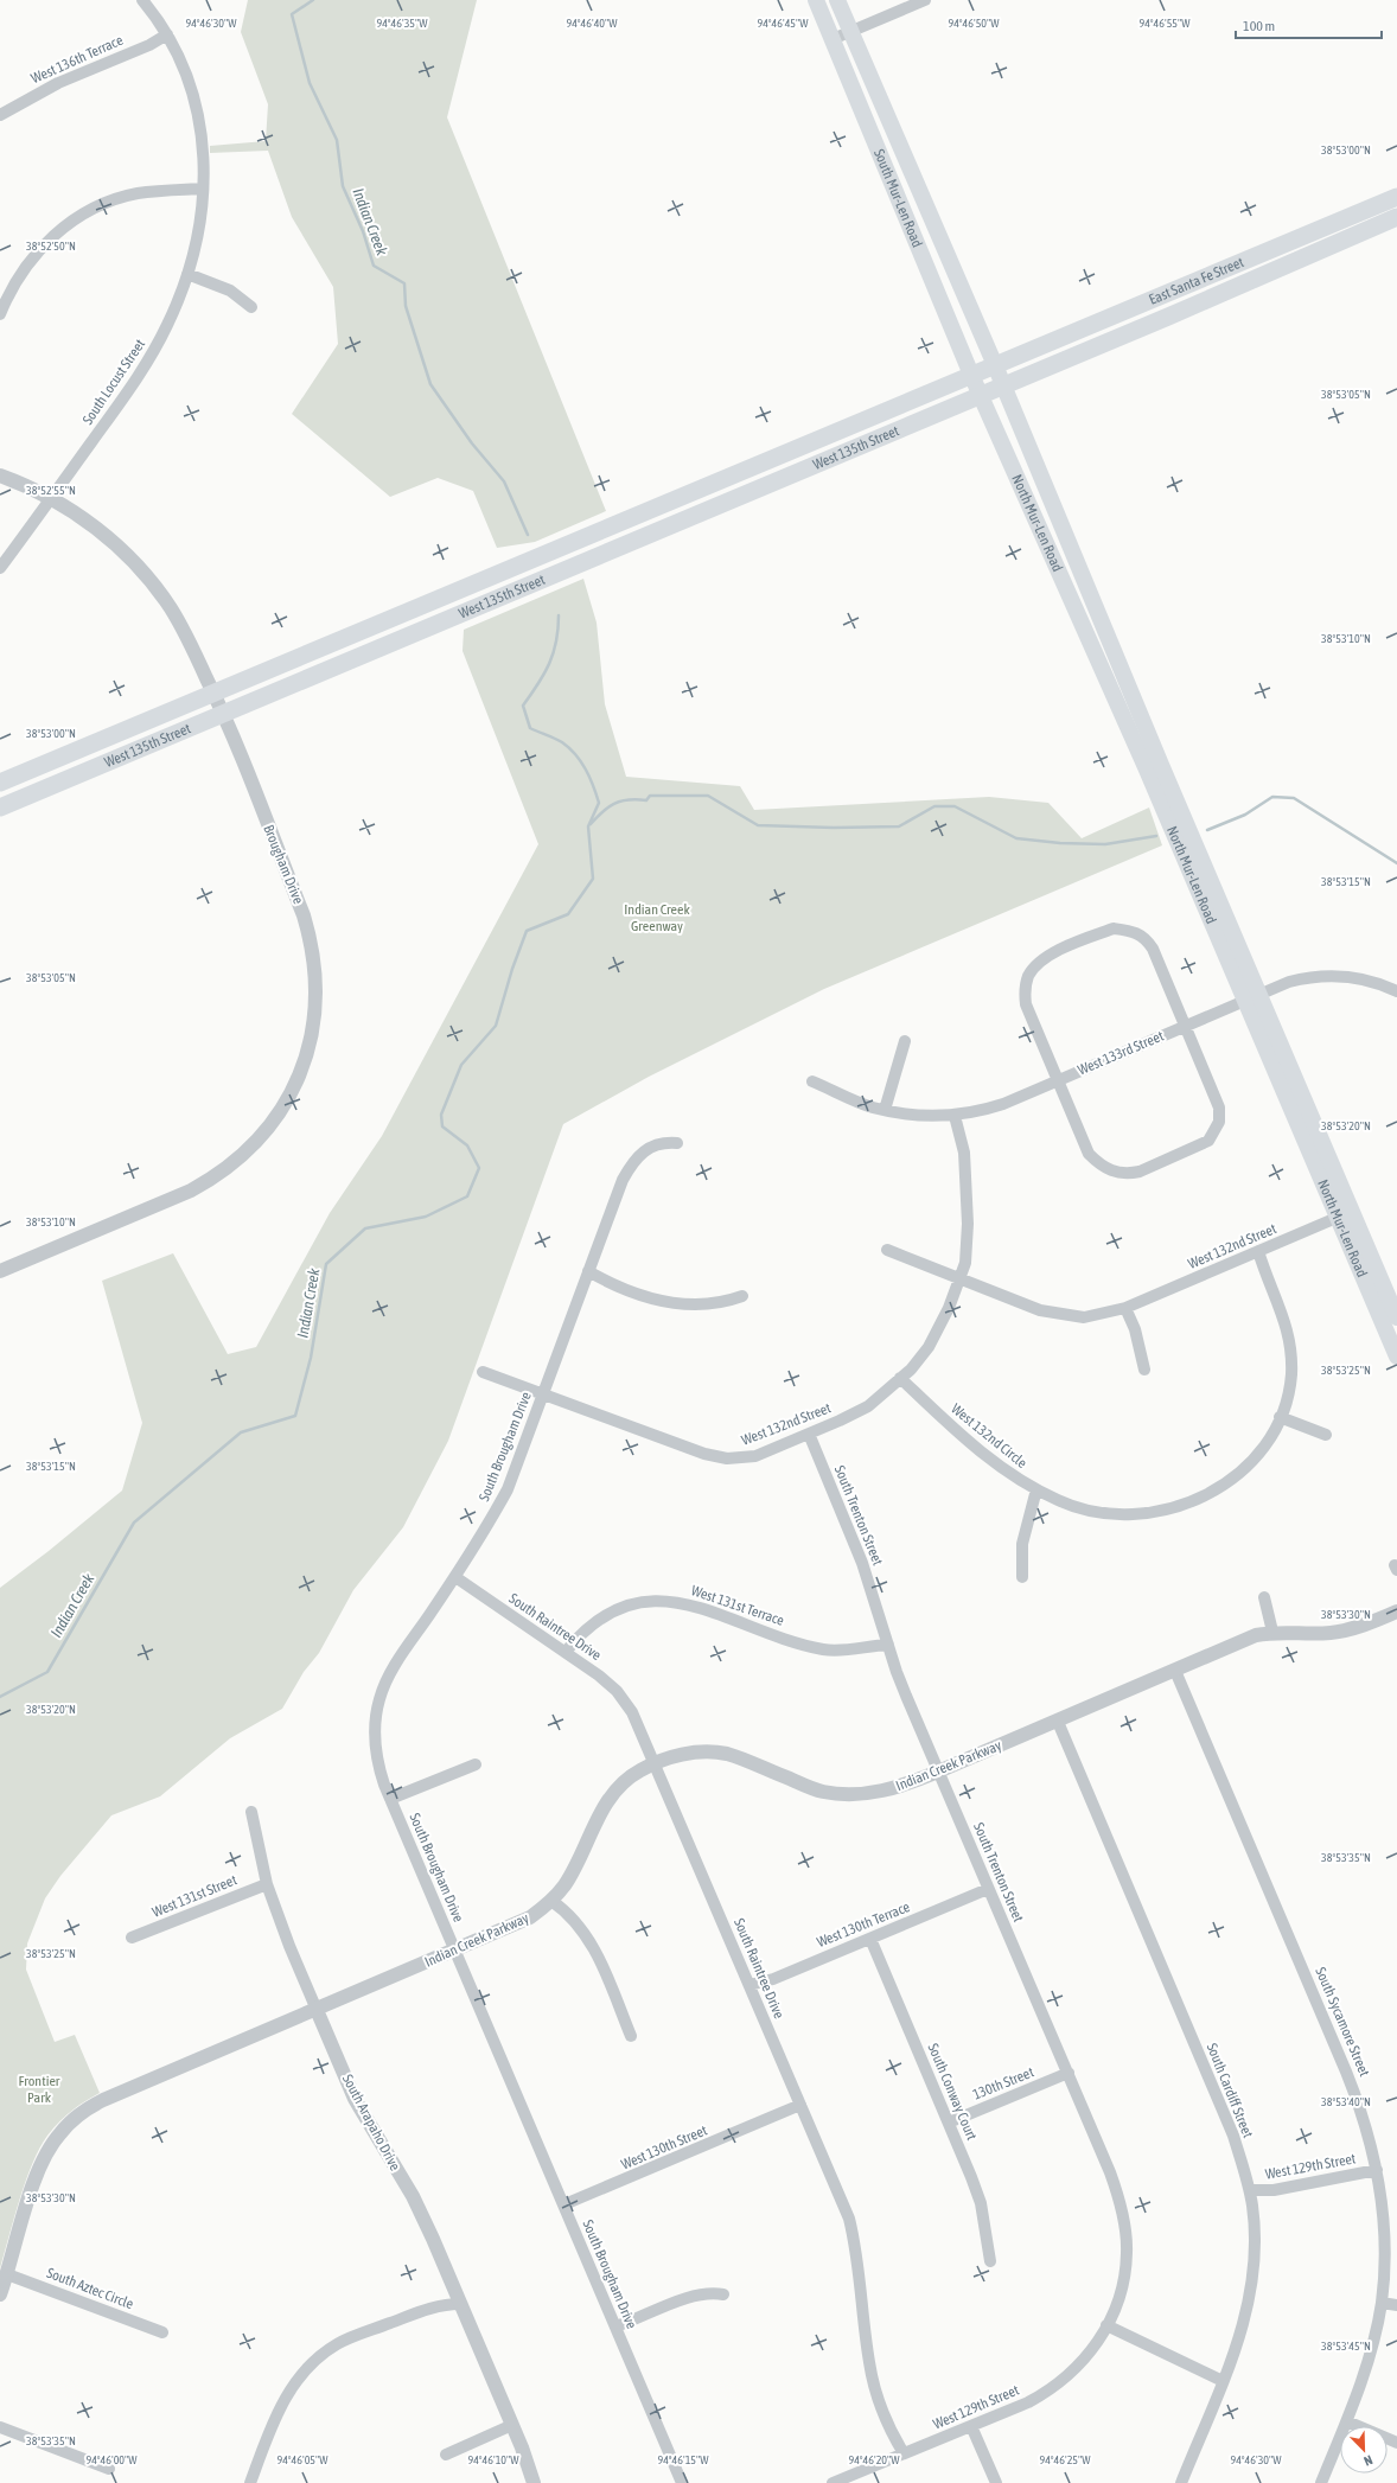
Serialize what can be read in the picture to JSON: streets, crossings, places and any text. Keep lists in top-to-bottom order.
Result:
{
  "streets": {
    "main road": [
      "South Mur-Len Road",
      "East Santa Fe Street",
      "West 135th Street",
      "North Mur-Len Road"
    ],
    "street": [
      "West 136th Terrace",
      "South Locust Street",
      "Brougham Drive",
      "West 133rd Street",
      "West 132nd Street",
      "West 132nd Circle",
      "South Brougham Drive",
      "South Trenton Street",
      "West 131st Terrace",
      "South Raintree Drive",
      "Indian Creek Parkway",
      "West 131st Street",
      "West 130th Terrace",
      "South Sycamore Street",
      "130th Street",
      "South Cardiff Street",
      "South Conway Court",
      "South Arapaho Drive",
      "West 130th Street",
      "West 129th Street",
      "South Aztec Circle"
    ]
  },
  "crossings": [
    ["West 136th Terrace", "South Locust Street"],
    ["South Mur-Len Road", "East Santa Fe Street"],
    ["South Mur-Len Road", "West 135th Street"],
    ["South Mur-Len Road", "North Mur-Len Road"],
    ["East Santa Fe Street", "West 135th Street"],
    ["East Santa Fe Street", "North Mur-Len Road"],
    ["South Locust Street", "Brougham Drive"],
    ["West 135th Street", "North Mur-Len Road"],
    ["West 135th Street", "Brougham Drive"],
    ["North Mur-Len Road", "West 133rd Street"],
    ["North Mur-Len Road", "West 132nd Street"],
    ["West 132nd Street", "West 132nd Circle"],
    ["West 132nd Street", "South Brougham Drive"],
    ["West 132nd Street", "South Trenton Street"],
    ["South Brougham Drive", "South Raintree Drive"],
    ["South Brougham Drive", "Indian Creek Parkway"],
    ["South Brougham Drive", "West 130th Street"],
    ["South Trenton Street", "West 131st Terrace"],
    ["South Trenton Street", "Indian Creek Parkway"],
    ["South Trenton Street", "West 130th Terrace"],
    ["South Trenton Street", "130th Street"],
    ["South Trenton Street", "West 129th Street"],
    ["West 131st Terrace", "South Raintree Drive"],
    ["South Raintree Drive", "Indian Creek Parkway"],
    ["South Raintree Drive", "West 130th Terrace"],
    ["South Raintree Drive", "West 130th Street"],
    ["South Raintree Drive", "West 129th Street"],
    ["Indian Creek Parkway", "South Sycamore Street"],
    ["Indian Creek Parkway", "South Cardiff Street"],
    ["Indian Creek Parkway", "South Arapaho Drive"],
    ["Indian Creek Parkway", "South Aztec Circle"],
    ["West 131st Street", "South Arapaho Drive"],
    ["West 130th Terrace", "South Conway Court"],
    ["South Sycamore Street", "West 129th Street"],
    ["130th Street", "South Conway Court"],
    ["South Cardiff Street", "West 129th Street"]
  ],
  "water": ["Indian Creek"],
  "parks": ["Indian Creek Greenway", "Frontier Park"],
  "scale_bar": "100 m",
  "north": "bottom right",
  "coordinates": [
    "94°46'30\"W",
    "94°46'35\"W",
    "94°46'40\"W",
    "94°46'45\"W",
    "94°46'50\"W",
    "94°46'55\"W",
    "38°53'00\"N",
    "38°52'50\"N",
    "38°53'05\"N",
    "38°52'55\"N",
    "38°53'10\"N",
    "38°53'15\"N",
    "38°53'20\"N",
    "38°53'25\"N",
    "38°53'30\"N",
    "38°53'35\"N",
    "38°53'40\"N",
    "38°53'45\"N",
    "94°46'00\"W",
    "94°46'05\"W",
    "94°46'10\"W",
    "94°46'15\"W",
    "94°46'20\"W",
    "94°46'25\"W"
  ]
}
